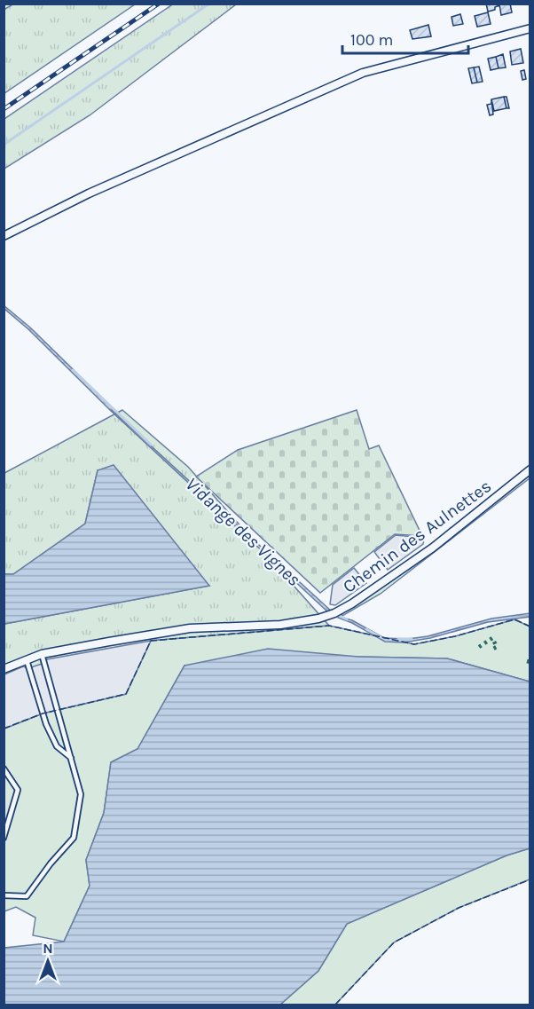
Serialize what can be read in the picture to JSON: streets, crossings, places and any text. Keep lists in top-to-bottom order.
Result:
{
  "streets": {
    "street": ["Chemin des Aulnettes"]
  },
  "water": ["Vidange des Vignes"],
  "scale_bar": "100 m",
  "north": "top"
}
